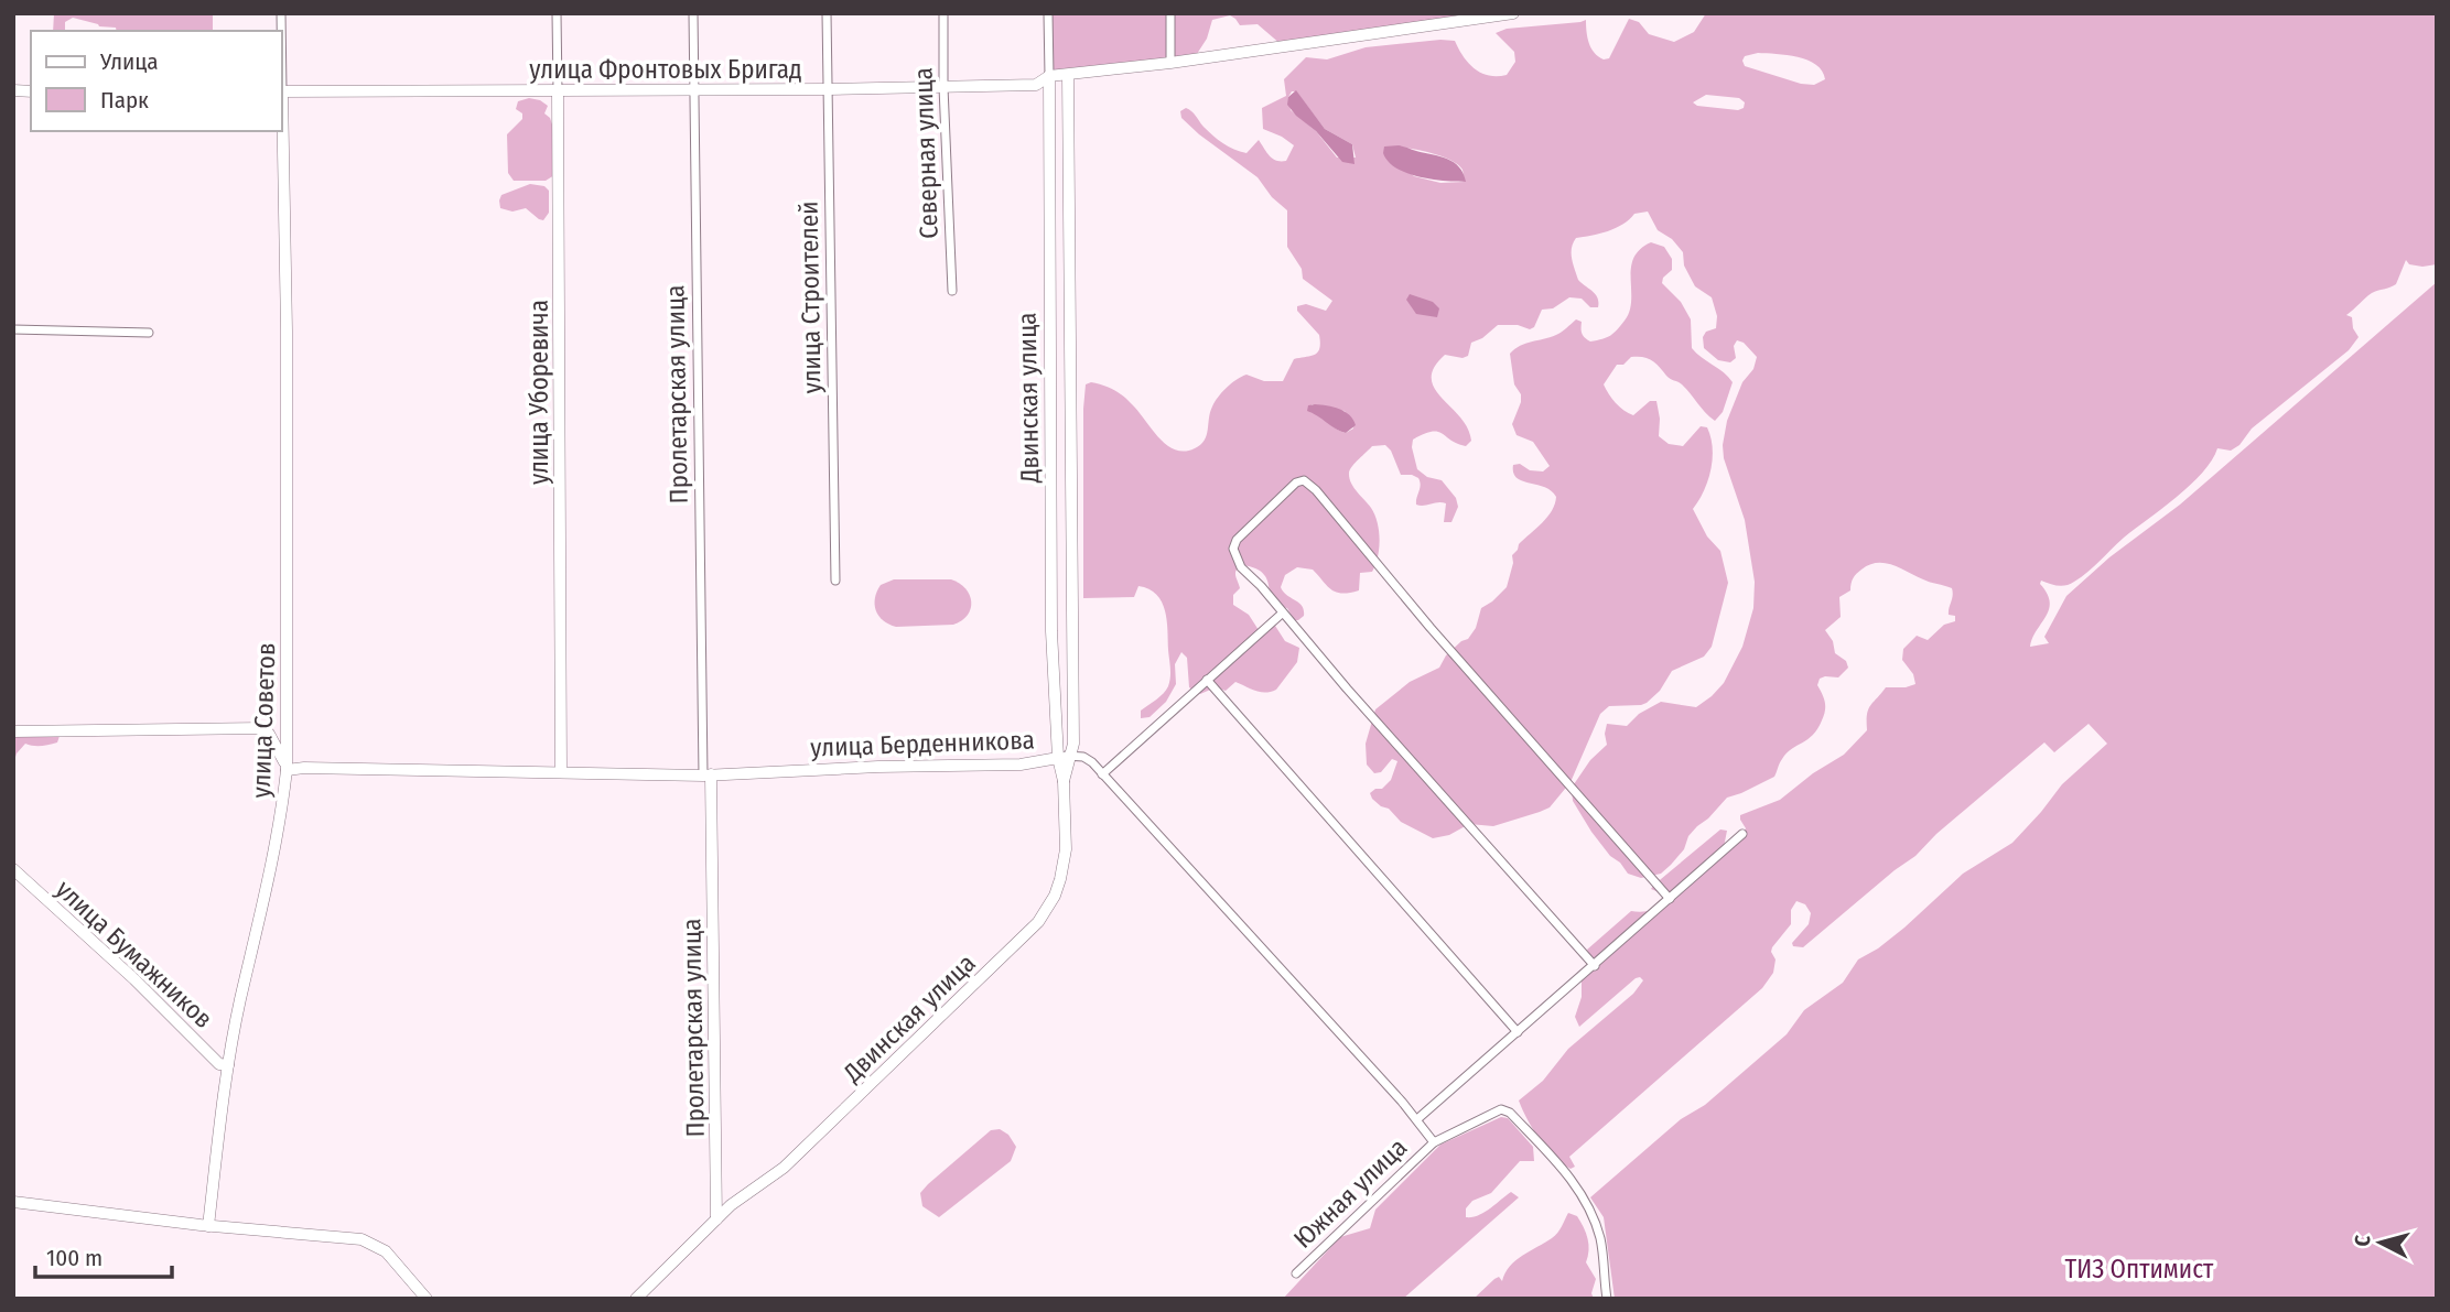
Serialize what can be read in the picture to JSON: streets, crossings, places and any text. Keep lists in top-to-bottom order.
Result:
{
  "streets": {
    "street": [
      "улица Фронтовых Бригад",
      "Северная улица",
      "улица Строителей",
      "улица Уборевича",
      "Пролетарская улица",
      "Двинская улица",
      "улица Советов",
      "улица Берденникова",
      "улица Бумажников",
      "Южная улица"
    ]
  },
  "crossings": [
    ["улица Фронтовых Бригад", "Северная улица"],
    ["улица Фронтовых Бригад", "улица Строителей"],
    ["улица Фронтовых Бригад", "улица Уборевича"],
    ["улица Фронтовых Бригад", "Пролетарская улица"],
    ["улица Фронтовых Бригад", "Двинская улица"],
    ["улица Уборевича", "улица Берденникова"],
    ["Пролетарская улица", "Двинская улица"],
    ["Пролетарская улица", "улица Берденникова"],
    ["Двинская улица", "улица Берденникова"],
    ["улица Советов", "улица Берденникова"],
    ["улица Советов", "улица Бумажников"],
    ["улица Берденникова", "Южная улица"]
  ],
  "parks": ["ТИЗ Оптимист"],
  "legend": ["Улица", "Парк"],
  "scale_bar": "100 m",
  "north": "left"
}
